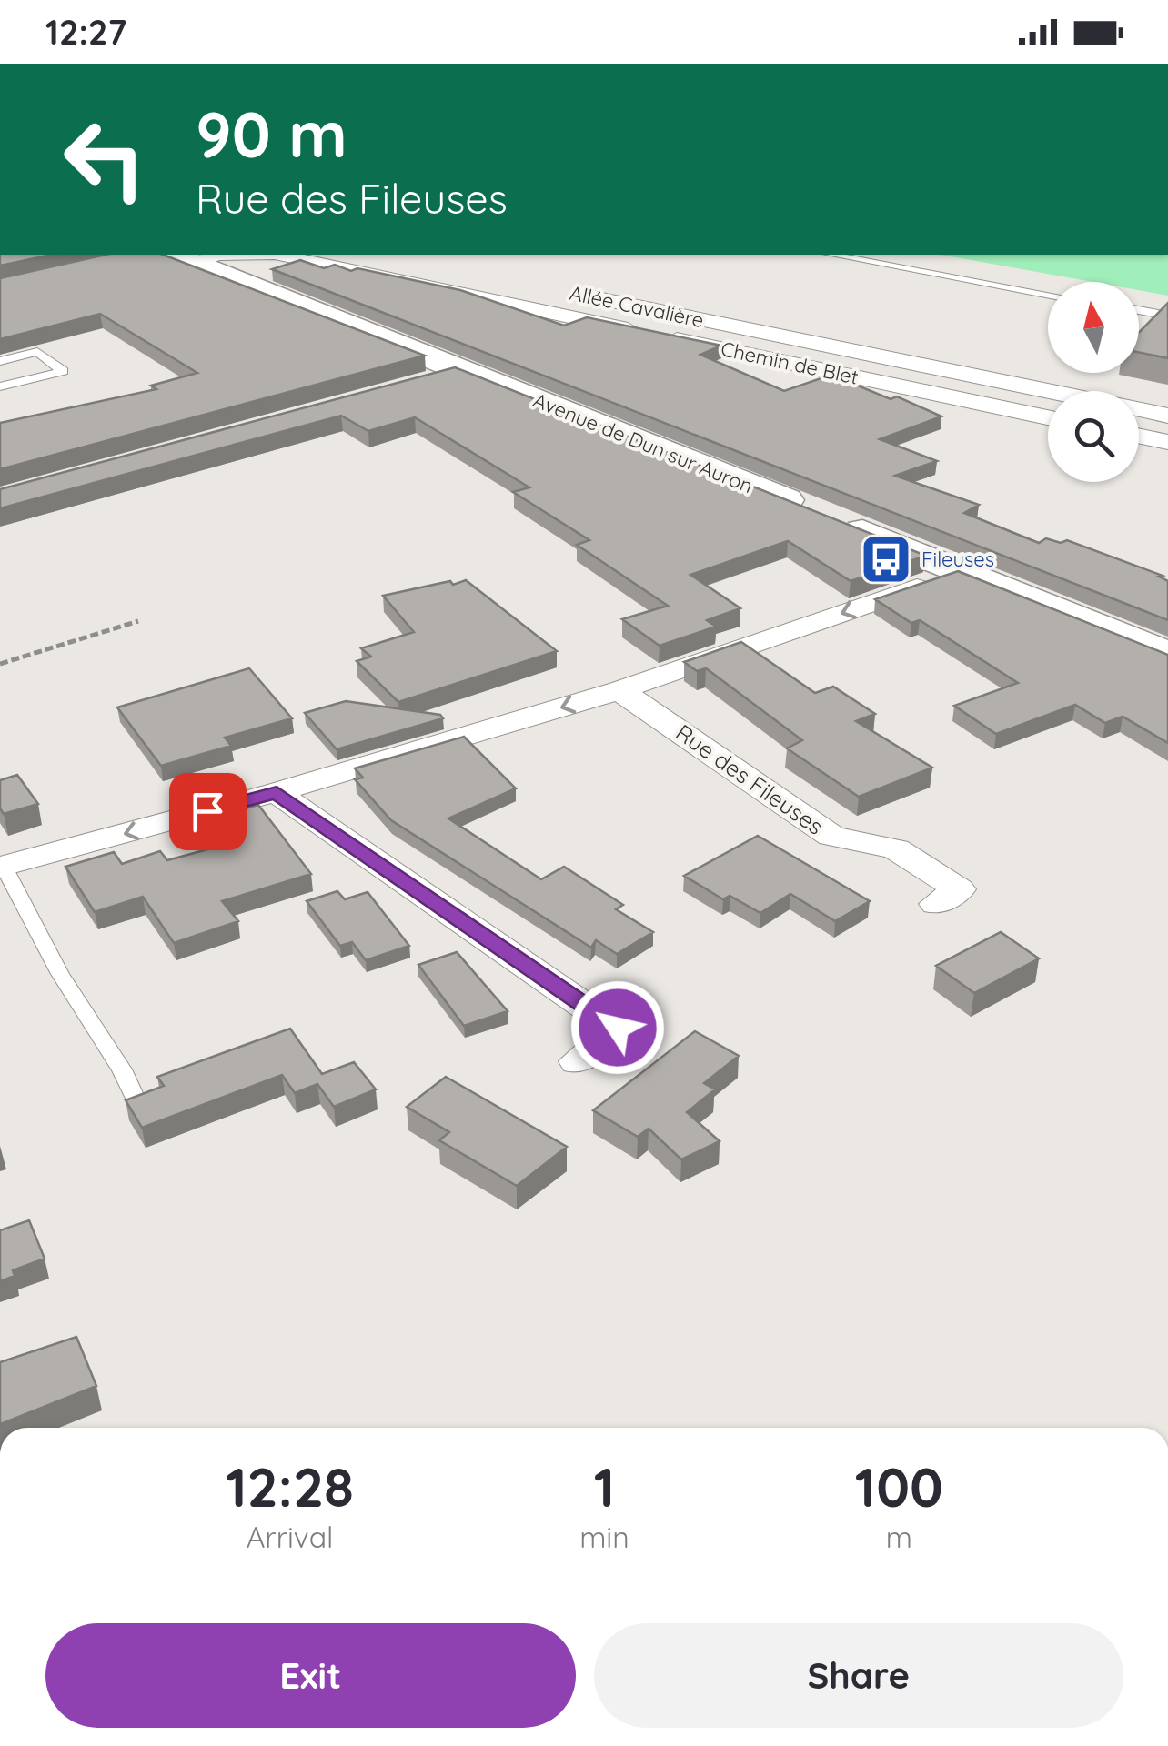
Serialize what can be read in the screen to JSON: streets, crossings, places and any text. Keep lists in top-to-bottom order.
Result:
{
  "streets": {
    "main road": ["Avenue de Dun sur Auron"],
    "street": ["Allée Cavalière", "Chemin de Blet", "Rue des Fileuses"]
  },
  "crossings": [
    ["Chemin de Blet", "Avenue de Dun sur Auron"]
  ],
  "places": {
    "bus stop": ["Fileuses"]
  },
  "north": "top",
  "page": {
    "status": "12:27",
    "turn": ["90 m", "Rue des Fileuses"],
    "eta": [
      "12:28",
      "Arrival",
      "1",
      "min",
      "100",
      "m"
    ],
    "buttons": ["Exit", "Share"]
  }
}
